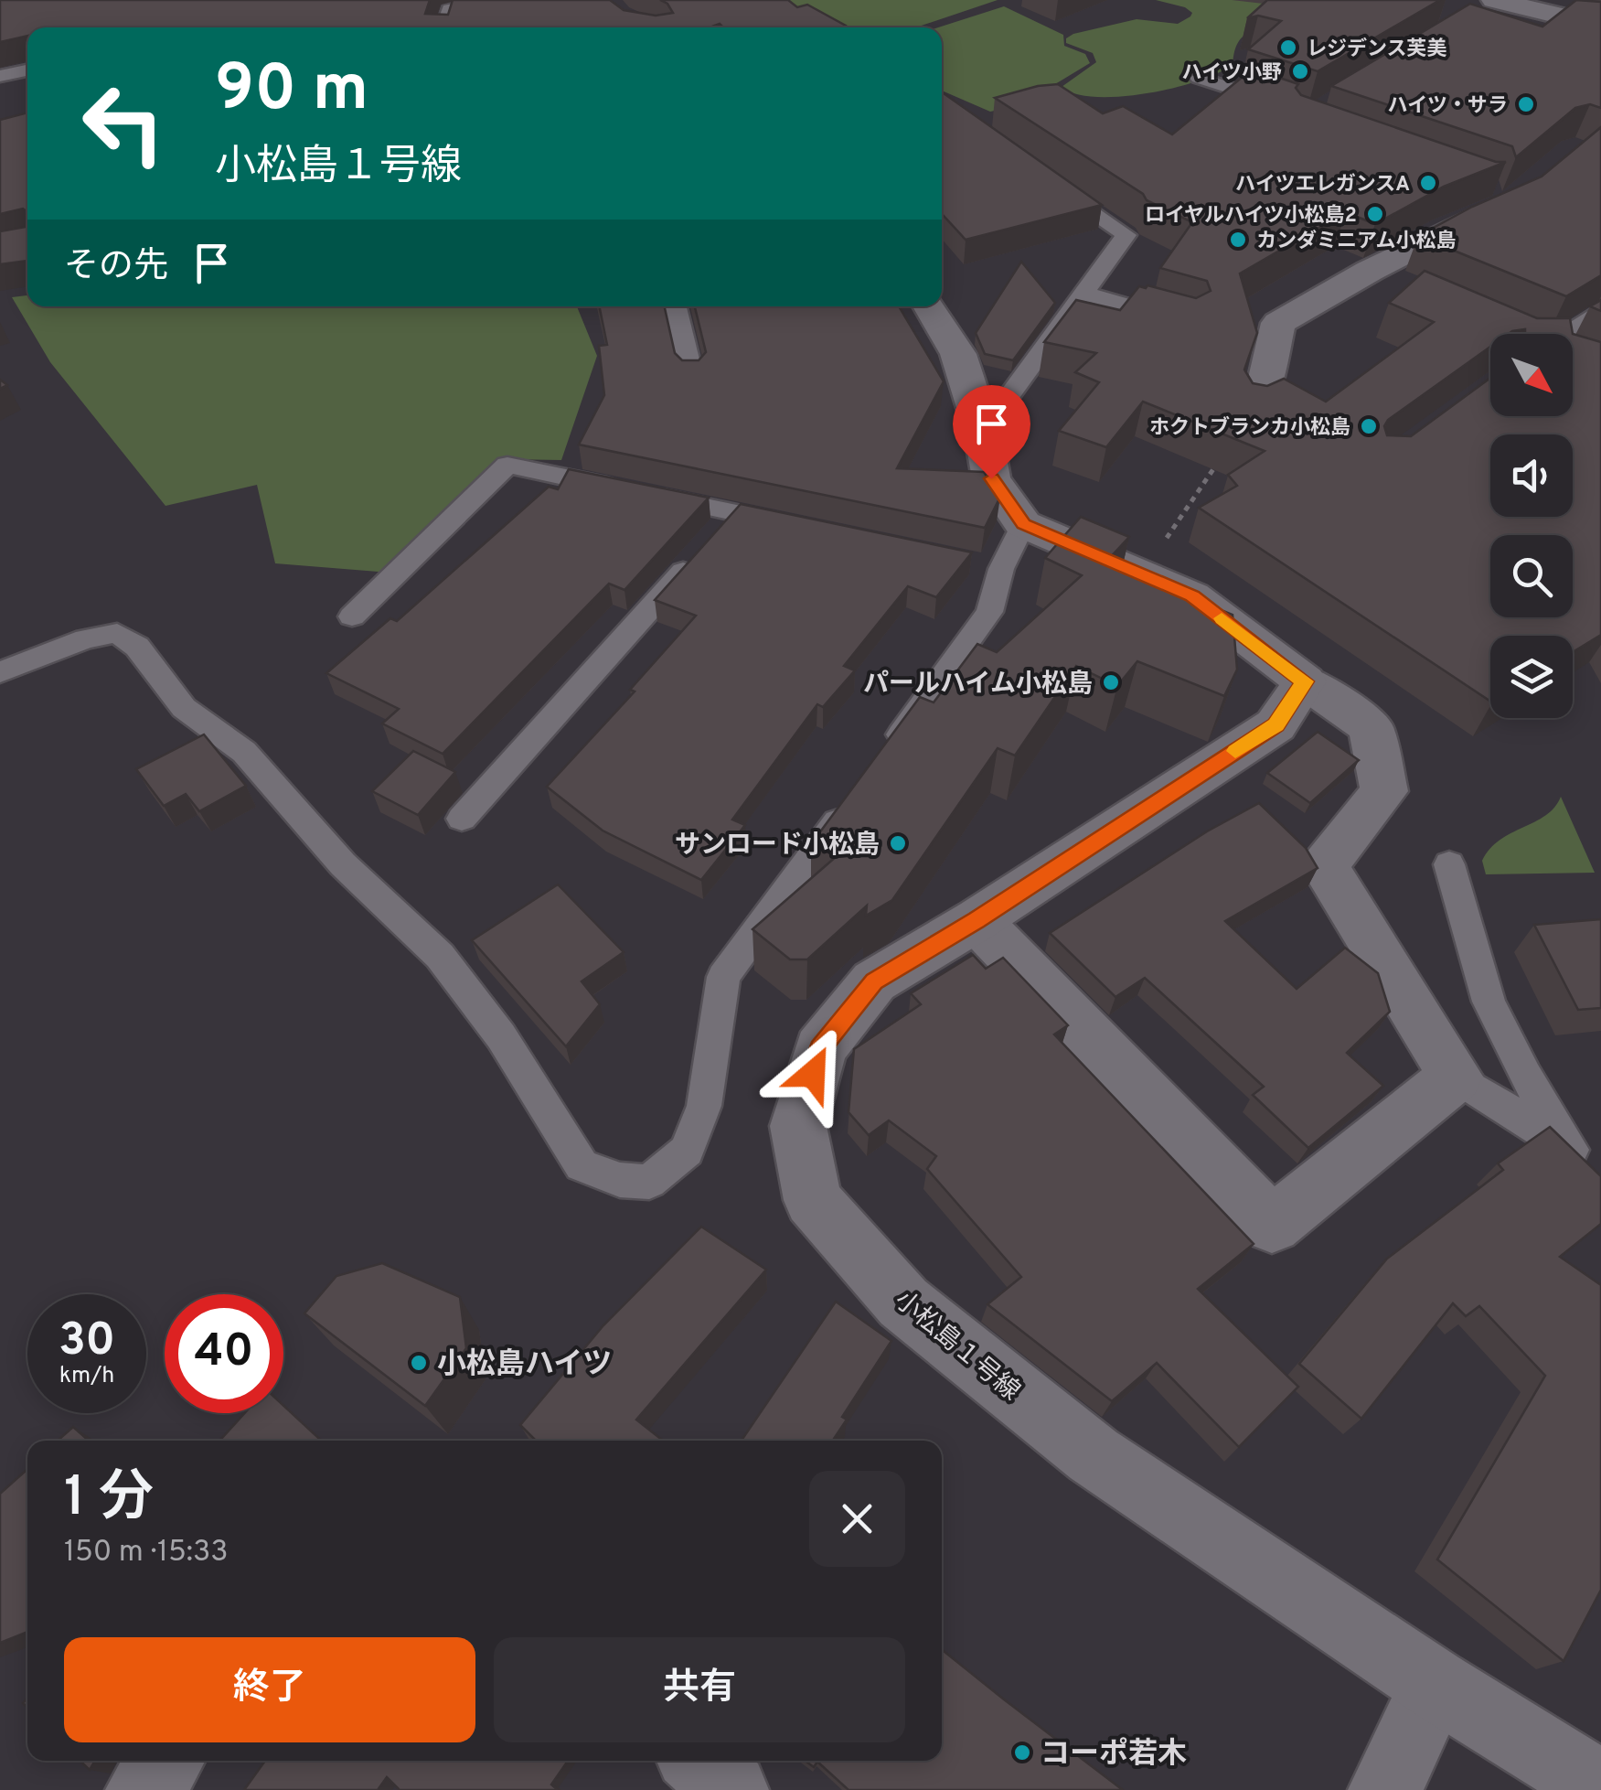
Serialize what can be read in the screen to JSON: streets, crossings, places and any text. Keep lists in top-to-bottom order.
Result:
{
  "streets": {
    "street": ["小松島１号線"]
  },
  "places": [
    "レジデンス芙美",
    "ハイツ小野",
    "ハイツ・サラ",
    "ハイツエレガンスA",
    "ロイヤルハイツ小松島2",
    "カンダミニアム小松島",
    "ホクトブランカ小松島",
    "パールハイム小松島",
    "サンロード小松島",
    "小松島ハイツ",
    "コーポ若木"
  ],
  "north": "bottom right",
  "page": {
    "turn": ["90 m", "小松島１号線"],
    "then": "その先",
    "speed": "30 km/h",
    "limit": "40",
    "heading": ["1 分", "150 m · 15:33"],
    "buttons": ["終了", "共有"]
  }
}
